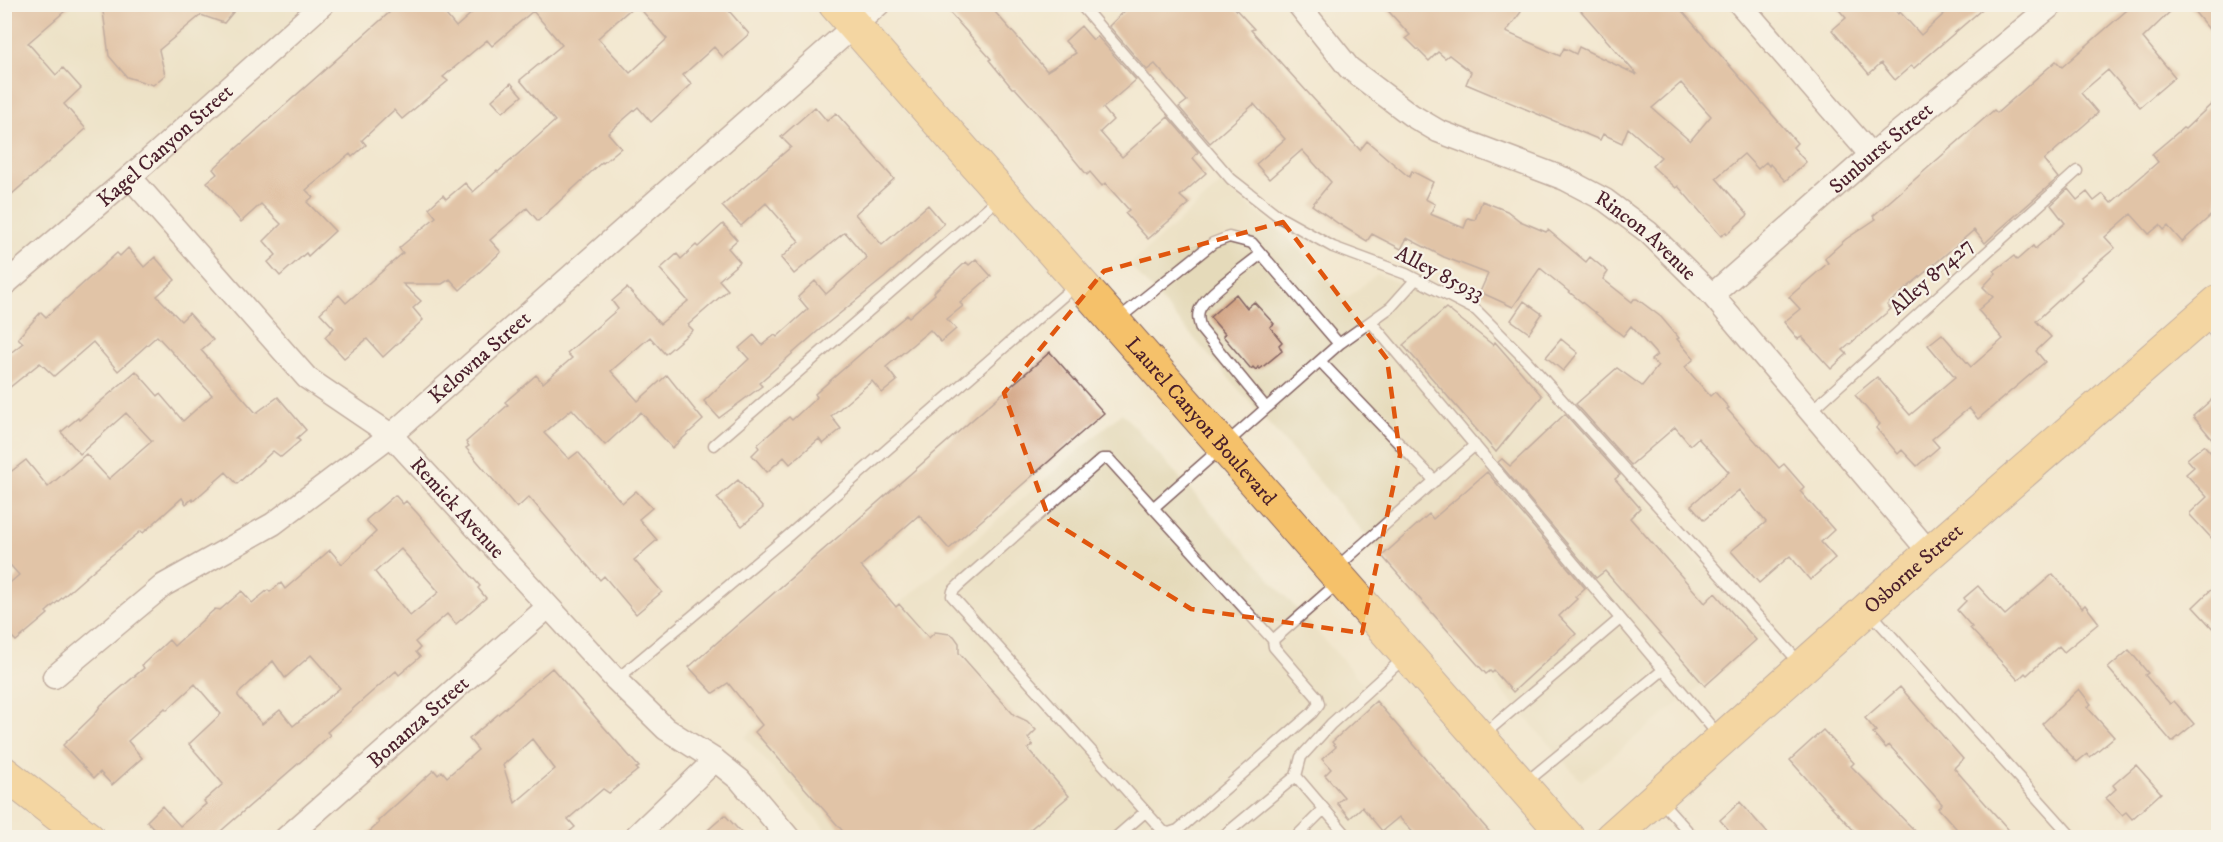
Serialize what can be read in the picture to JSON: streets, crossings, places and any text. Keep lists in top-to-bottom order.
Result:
{
  "streets": {
    "main road": ["Laurel Canyon Boulevard", "Osborne Street"],
    "street": [
      "Kagel Canyon Street",
      "Sunburst Street",
      "Rincon Avenue",
      "Kelowna Street",
      "Remick Avenue",
      "Bonanza Street"
    ],
    "lane": ["Alley 85933", "Alley 87427"]
  },
  "crossings": [
    ["Kagel Canyon Street", "Remick Avenue"],
    ["Sunburst Street", "Rincon Avenue"],
    ["Rincon Avenue", "Alley 87427"],
    ["Rincon Avenue", "Osborne Street"],
    ["Alley 85933", "Osborne Street"],
    ["Kelowna Street", "Laurel Canyon Boulevard"],
    ["Kelowna Street", "Remick Avenue"],
    ["Remick Avenue", "Bonanza Street"]
  ]
}
